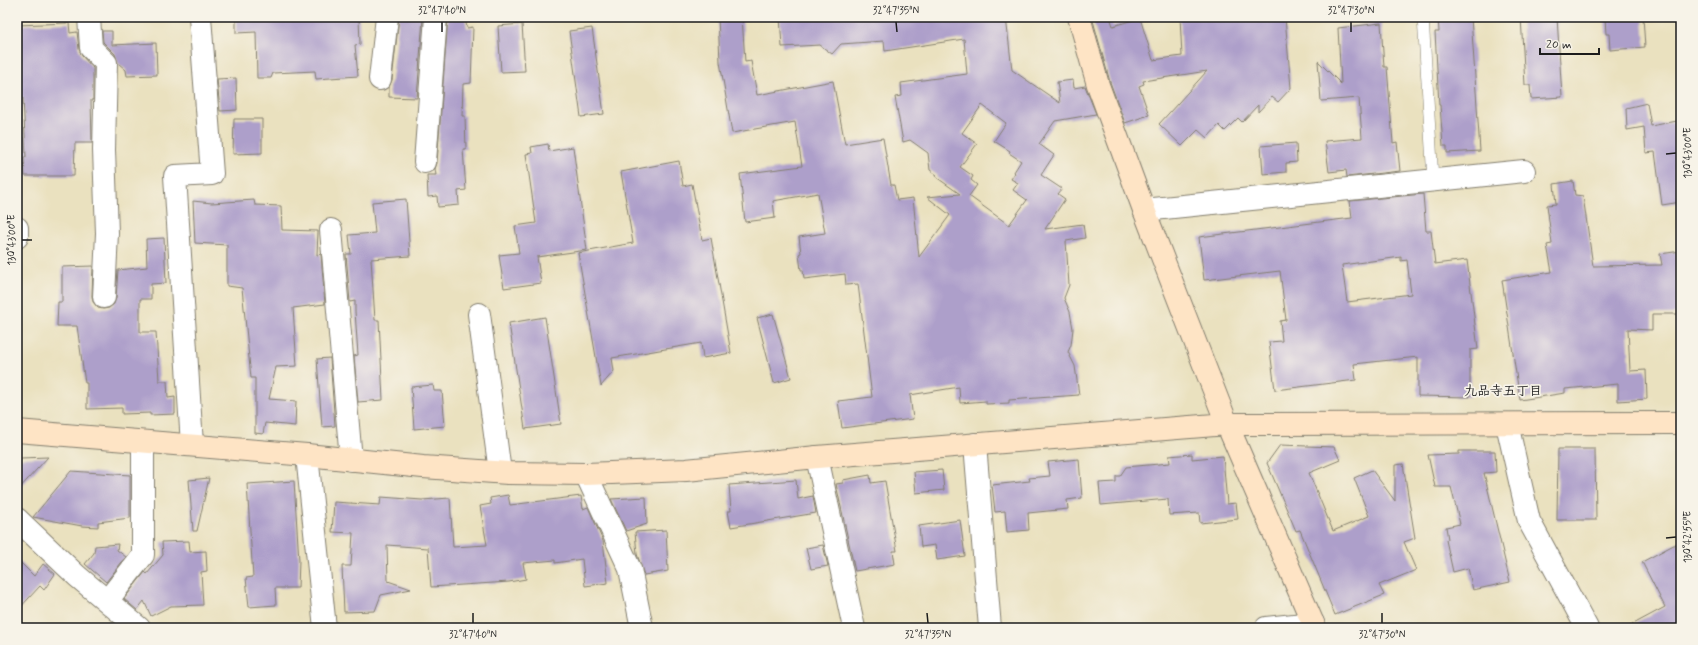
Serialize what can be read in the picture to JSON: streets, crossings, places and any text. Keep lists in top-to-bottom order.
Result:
{
  "districts": ["九品寺五丁目"],
  "scale_bar": "20 m",
  "coordinates": [
    "32°47'40\"N",
    "32°47'35\"N",
    "32°47'30\"N",
    "130°43'00\"E",
    "130°42'55\"E"
  ]
}
